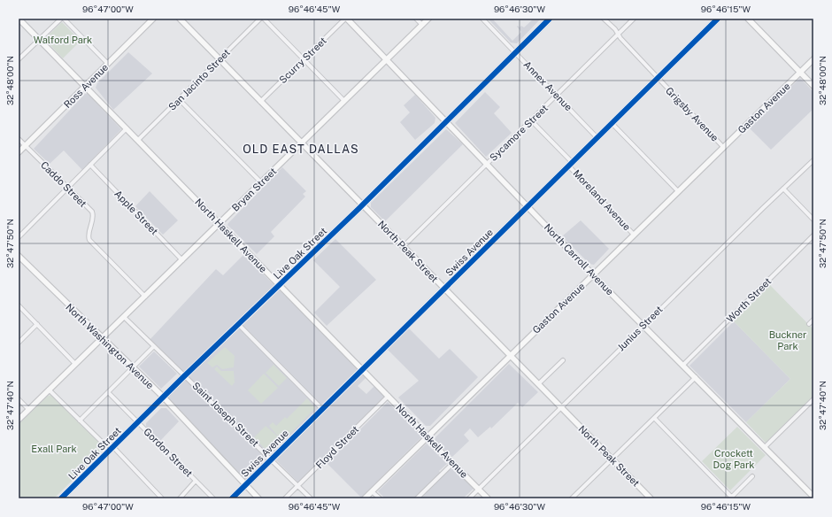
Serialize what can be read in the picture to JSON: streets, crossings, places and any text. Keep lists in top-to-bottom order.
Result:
{
  "streets": {
    "street": [
      "Scurry Street",
      "San Jacinto Street",
      "Ross Avenue",
      "Annex Avenue",
      "Gaston Avenue",
      "Grigsby Avenue",
      "Sycamore Street",
      "Caddo Street",
      "Bryan Street",
      "Moreland Avenue",
      "Apple Street",
      "North Haskell Avenue",
      "North Peak Street",
      "Swiss Avenue",
      "Live Oak Street",
      "North Carroll Avenue",
      "Worth Street",
      "Junius Street",
      "North Washington Avenue",
      "Saint Joseph Street",
      "Floyd Street",
      "Gordon Street"
    ]
  },
  "crossings": [
    ["Scurry Street", "North Peak Street"],
    ["Scurry Street", "North Carroll Avenue"],
    ["San Jacinto Street", "North Haskell Avenue"],
    ["San Jacinto Street", "North Peak Street"],
    ["Ross Avenue", "Caddo Street"],
    ["Ross Avenue", "North Haskell Avenue"],
    ["Annex Avenue", "Sycamore Street"],
    ["Annex Avenue", "Swiss Avenue"],
    ["Annex Avenue", "Live Oak Street"],
    ["Gaston Avenue", "Grigsby Avenue"],
    ["Gaston Avenue", "Moreland Avenue"],
    ["Gaston Avenue", "North Haskell Avenue"],
    ["Gaston Avenue", "North Peak Street"],
    ["Gaston Avenue", "North Carroll Avenue"],
    ["Grigsby Avenue", "Sycamore Street"],
    ["Grigsby Avenue", "Swiss Avenue"],
    ["Sycamore Street", "Moreland Avenue"],
    ["Sycamore Street", "North Peak Street"],
    ["Sycamore Street", "North Carroll Avenue"],
    ["Caddo Street", "Bryan Street"],
    ["Bryan Street", "Apple Street"],
    ["Bryan Street", "North Haskell Avenue"],
    ["Bryan Street", "North Peak Street"],
    ["Bryan Street", "North Carroll Avenue"],
    ["Bryan Street", "North Washington Avenue"],
    ["Bryan Street", "Saint Joseph Street"],
    ["Moreland Avenue", "Swiss Avenue"],
    ["North Haskell Avenue", "Swiss Avenue"],
    ["North Haskell Avenue", "Live Oak Street"],
    ["North Haskell Avenue", "Junius Street"],
    ["North Haskell Avenue", "Floyd Street"],
    ["North Peak Street", "Swiss Avenue"],
    ["North Peak Street", "Live Oak Street"],
    ["North Peak Street", "Junius Street"],
    ["Swiss Avenue", "North Carroll Avenue"],
    ["Swiss Avenue", "North Washington Avenue"],
    ["Swiss Avenue", "Saint Joseph Street"],
    ["Live Oak Street", "North Carroll Avenue"],
    ["Live Oak Street", "North Washington Avenue"],
    ["Live Oak Street", "Saint Joseph Street"],
    ["Live Oak Street", "Gordon Street"],
    ["North Carroll Avenue", "Worth Street"],
    ["North Carroll Avenue", "Junius Street"],
    ["Saint Joseph Street", "Floyd Street"]
  ],
  "districts": ["OLD EAST DALLAS"],
  "parks": [
    "Walford Park",
    "Buckner Park",
    "Exall Park",
    "Crockett Dog Park"
  ],
  "coordinates": [
    "96°47'00\"W",
    "96°46'45\"W",
    "96°46'30\"W",
    "96°46'15\"W",
    "32°48'00\"N",
    "32°47'50\"N",
    "32°47'40\"N"
  ]
}
